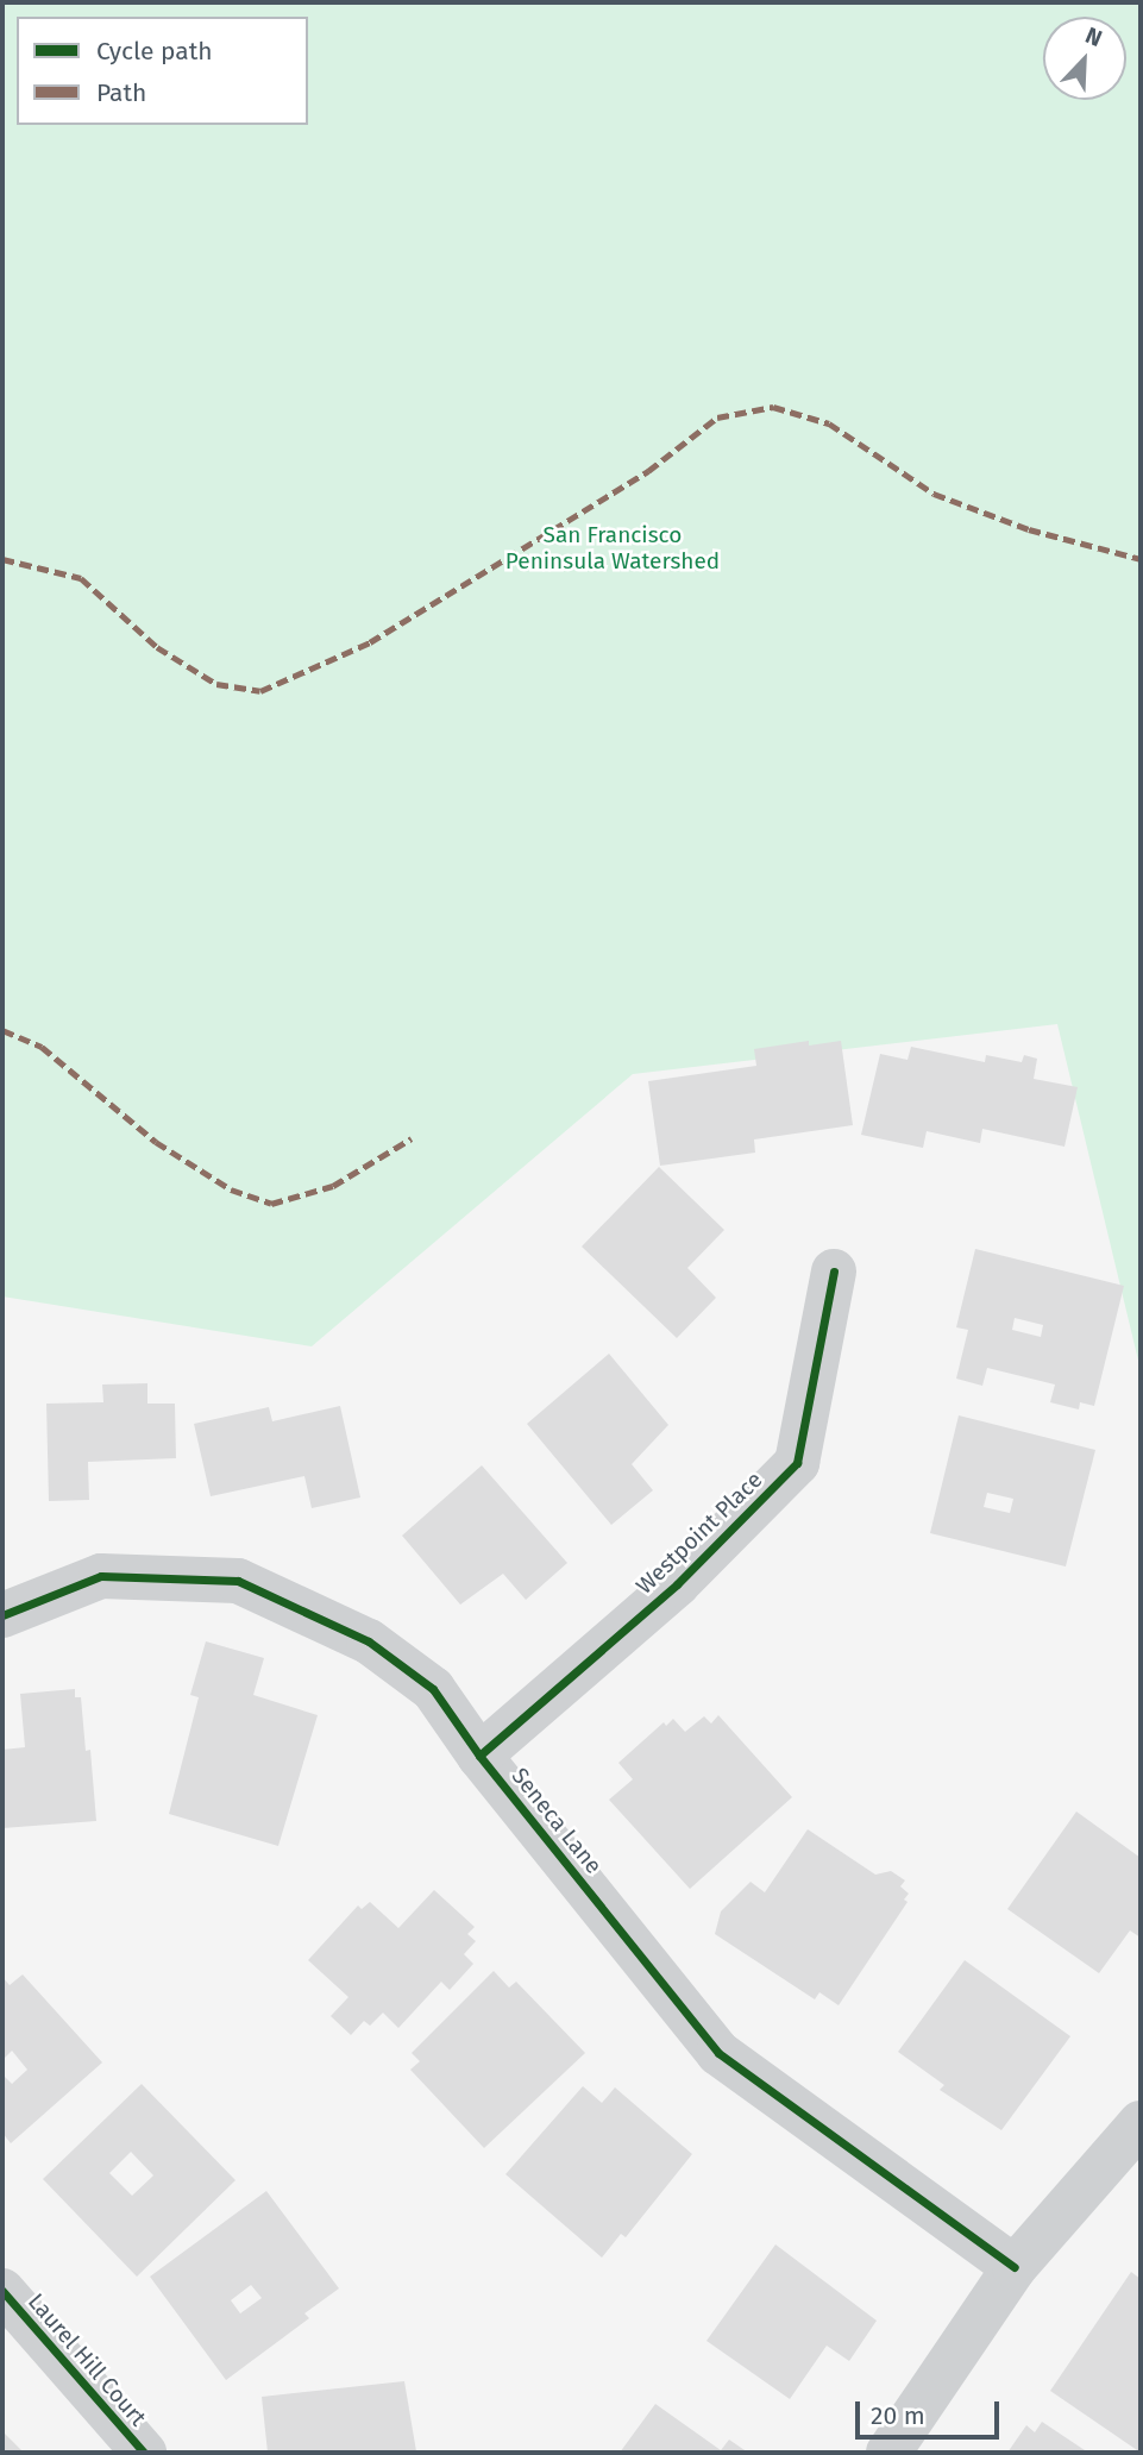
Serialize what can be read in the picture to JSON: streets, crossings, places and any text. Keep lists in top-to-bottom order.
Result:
{
  "streets": {
    "street": ["Westpoint Place", "Seneca Lane", "Laurel Hill Court"]
  },
  "crossings": [
    ["Westpoint Place", "Seneca Lane"]
  ],
  "parks": ["San Francisco Peninsula Watershed"],
  "legend": ["Cycle path", "Path"],
  "scale_bar": "20 m",
  "north": "top right"
}
